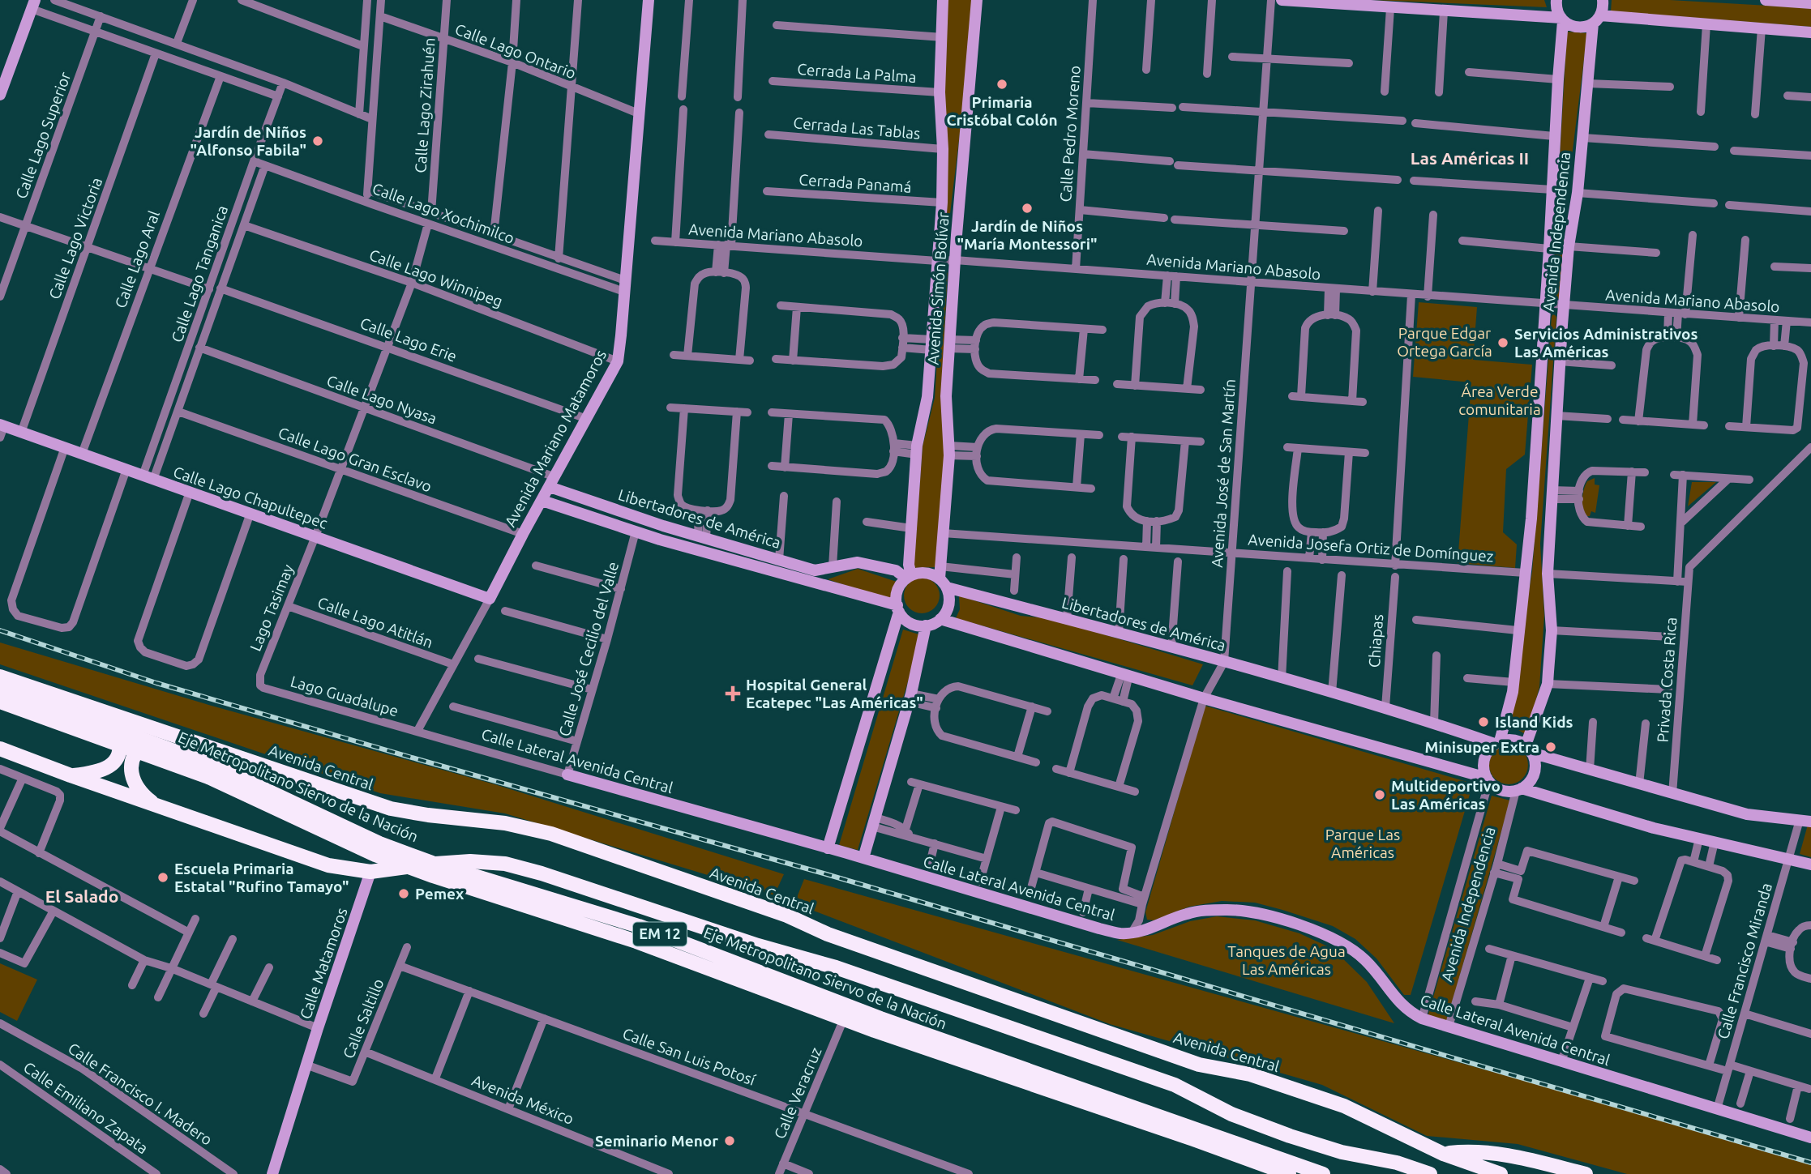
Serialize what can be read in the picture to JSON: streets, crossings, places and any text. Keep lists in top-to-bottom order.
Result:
{
  "streets": {
    "highway": ["Avenida Central", "Eje Metropolitano Siervo de la Nación", "EM 12"],
    "main road": [
      "Avenida Independencia",
      "Avenida Simón Bolívar",
      "Avenida Mariano Matamoros",
      "Calle Lago Chapultepec",
      "Libertadores de América",
      "Calle Lateral Avenida Central",
      "Calle Matamoros"
    ],
    "street": [
      "Calle Lago Ontario",
      "Cerrada La Palma",
      "Calle Lago Zirahuén",
      "Cerrada Las Tablas",
      "Calle Pedro Moreno",
      "Calle Lago Superior",
      "Cerrada Panamá",
      "Calle Lago Xochimilco",
      "Avenida Mariano Abasolo",
      "Calle Lago Victoria",
      "Calle Lago Aral",
      "Calle Lago Tanganica",
      "Calle Lago Winnipeg",
      "Calle Lago Erie",
      "Calle Lago Nyasa",
      "Calle Lago Gran Esclavo",
      "Avenida José de San Martín",
      "Avenida Josefa Ortiz de Domínguez",
      "Lago Tasimay",
      "Calle Lago Atitlán",
      "Chiapas",
      "Calle José Cecilio del Valle",
      "Privada Costa Rica",
      "Lago Guadalupe",
      "Calle Francisco Miranda",
      "Calle Saltillo",
      "Calle San Luis Potosí",
      "Calle Veracruz",
      "Calle Francisco I. Madero",
      "Avenida México",
      "Calle Emiliano Zapata"
    ]
  },
  "crossings": [
    ["Calle Lago Ontario", "Calle Lago Zirahuén"],
    ["Calle Lago Ontario", "Avenida Mariano Matamoros"],
    ["Cerrada La Palma", "Avenida Simón Bolívar"],
    ["Calle Lago Zirahuén", "Calle Lago Xochimilco"],
    ["Cerrada Las Tablas", "Avenida Simón Bolívar"],
    ["Calle Pedro Moreno", "Avenida Mariano Abasolo"],
    ["Cerrada Panamá", "Avenida Simón Bolívar"],
    ["Calle Lago Xochimilco", "Calle Lago Tanganica"],
    ["Calle Lago Xochimilco", "Avenida Mariano Matamoros"],
    ["Calle Lago Xochimilco", "Lago Tasimay"],
    ["Avenida Independencia", "Avenida Mariano Abasolo"],
    ["Avenida Independencia", "Libertadores de América"],
    ["Avenida Independencia", "Avenida Josefa Ortiz de Domínguez"],
    ["Avenida Independencia", "Calle Lateral Avenida Central"],
    ["Avenida Mariano Abasolo", "Avenida Simón Bolívar"],
    ["Avenida Mariano Abasolo", "Avenida José de San Martín"],
    ["Calle Lago Victoria", "Calle Lago Chapultepec"],
    ["Calle Lago Aral", "Calle Lago Chapultepec"],
    ["Calle Lago Tanganica", "Calle Lago Winnipeg"],
    ["Calle Lago Tanganica", "Calle Lago Erie"],
    ["Calle Lago Tanganica", "Calle Lago Nyasa"],
    ["Calle Lago Tanganica", "Calle Lago Gran Esclavo"],
    ["Calle Lago Tanganica", "Calle Lago Chapultepec"],
    ["Calle Lago Winnipeg", "Avenida Mariano Matamoros"],
    ["Calle Lago Winnipeg", "Lago Tasimay"],
    ["Avenida Simón Bolívar", "Libertadores de América"],
    ["Avenida Simón Bolívar", "Avenida Josefa Ortiz de Domínguez"],
    ["Calle Lago Erie", "Avenida Mariano Matamoros"],
    ["Calle Lago Erie", "Lago Tasimay"],
    ["Calle Lago Nyasa", "Avenida Mariano Matamoros"],
    ["Calle Lago Nyasa", "Libertadores de América"],
    ["Calle Lago Nyasa", "Lago Tasimay"],
    ["Avenida Mariano Matamoros", "Calle Lago Gran Esclavo"],
    ["Avenida Mariano Matamoros", "Calle Lago Chapultepec"],
    ["Avenida Mariano Matamoros", "Libertadores de América"],
    ["Avenida Mariano Matamoros", "Calle Lago Atitlán"],
    ["Avenida Mariano Matamoros", "Lago Guadalupe"],
    ["Avenida Mariano Matamoros", "Calle Lateral Avenida Central"],
    ["Calle Lago Gran Esclavo", "Lago Tasimay"],
    ["Avenida José de San Martín", "Libertadores de América"],
    ["Avenida José de San Martín", "Avenida Josefa Ortiz de Domínguez"],
    ["Avenida José de San Martín", "Calle Lateral Avenida Central"],
    ["Calle Lago Chapultepec", "Lago Tasimay"],
    ["Libertadores de América", "Chiapas"],
    ["Libertadores de América", "Calle José Cecilio del Valle"],
    ["Lago Tasimay", "Calle Lago Atitlán"],
    ["Lago Tasimay", "Lago Guadalupe"],
    ["Calle José Cecilio del Valle", "Calle Lateral Avenida Central"],
    ["Lago Guadalupe", "Calle Lateral Avenida Central"],
    ["Calle Lateral Avenida Central", "Calle Francisco Miranda"],
    ["Calle Matamoros", "Calle Saltillo"],
    ["Calle Saltillo", "Calle San Luis Potosí"],
    ["Calle Saltillo", "Avenida México"],
    ["Calle San Luis Potosí", "Calle Veracruz"]
  ],
  "districts": ["Las Américas II", "El Salado"],
  "parks": [
    "Parque Edgar Ortega García",
    "Área Verde comunitaria",
    "Parque Las Américas",
    "Tanques de Agua Las Américas"
  ],
  "places": {
    "other": [
      "Primaria Cristóbal Colón",
      "Jardín de Niños \"Alfonso Fabila\"",
      "Jardín de Niños \"María Montessori\"",
      "Servicios Administrativos Las Américas",
      "Island Kids",
      "Minisuper Extra",
      "Multideportivo Las Américas",
      "Escuela Primaria Estatal \"Rufino Tamayo\"",
      "Pemex",
      "Seminario Menor"
    ],
    "health": ["Hospital General Ecatepec \"Las Américas\""]
  }
}
